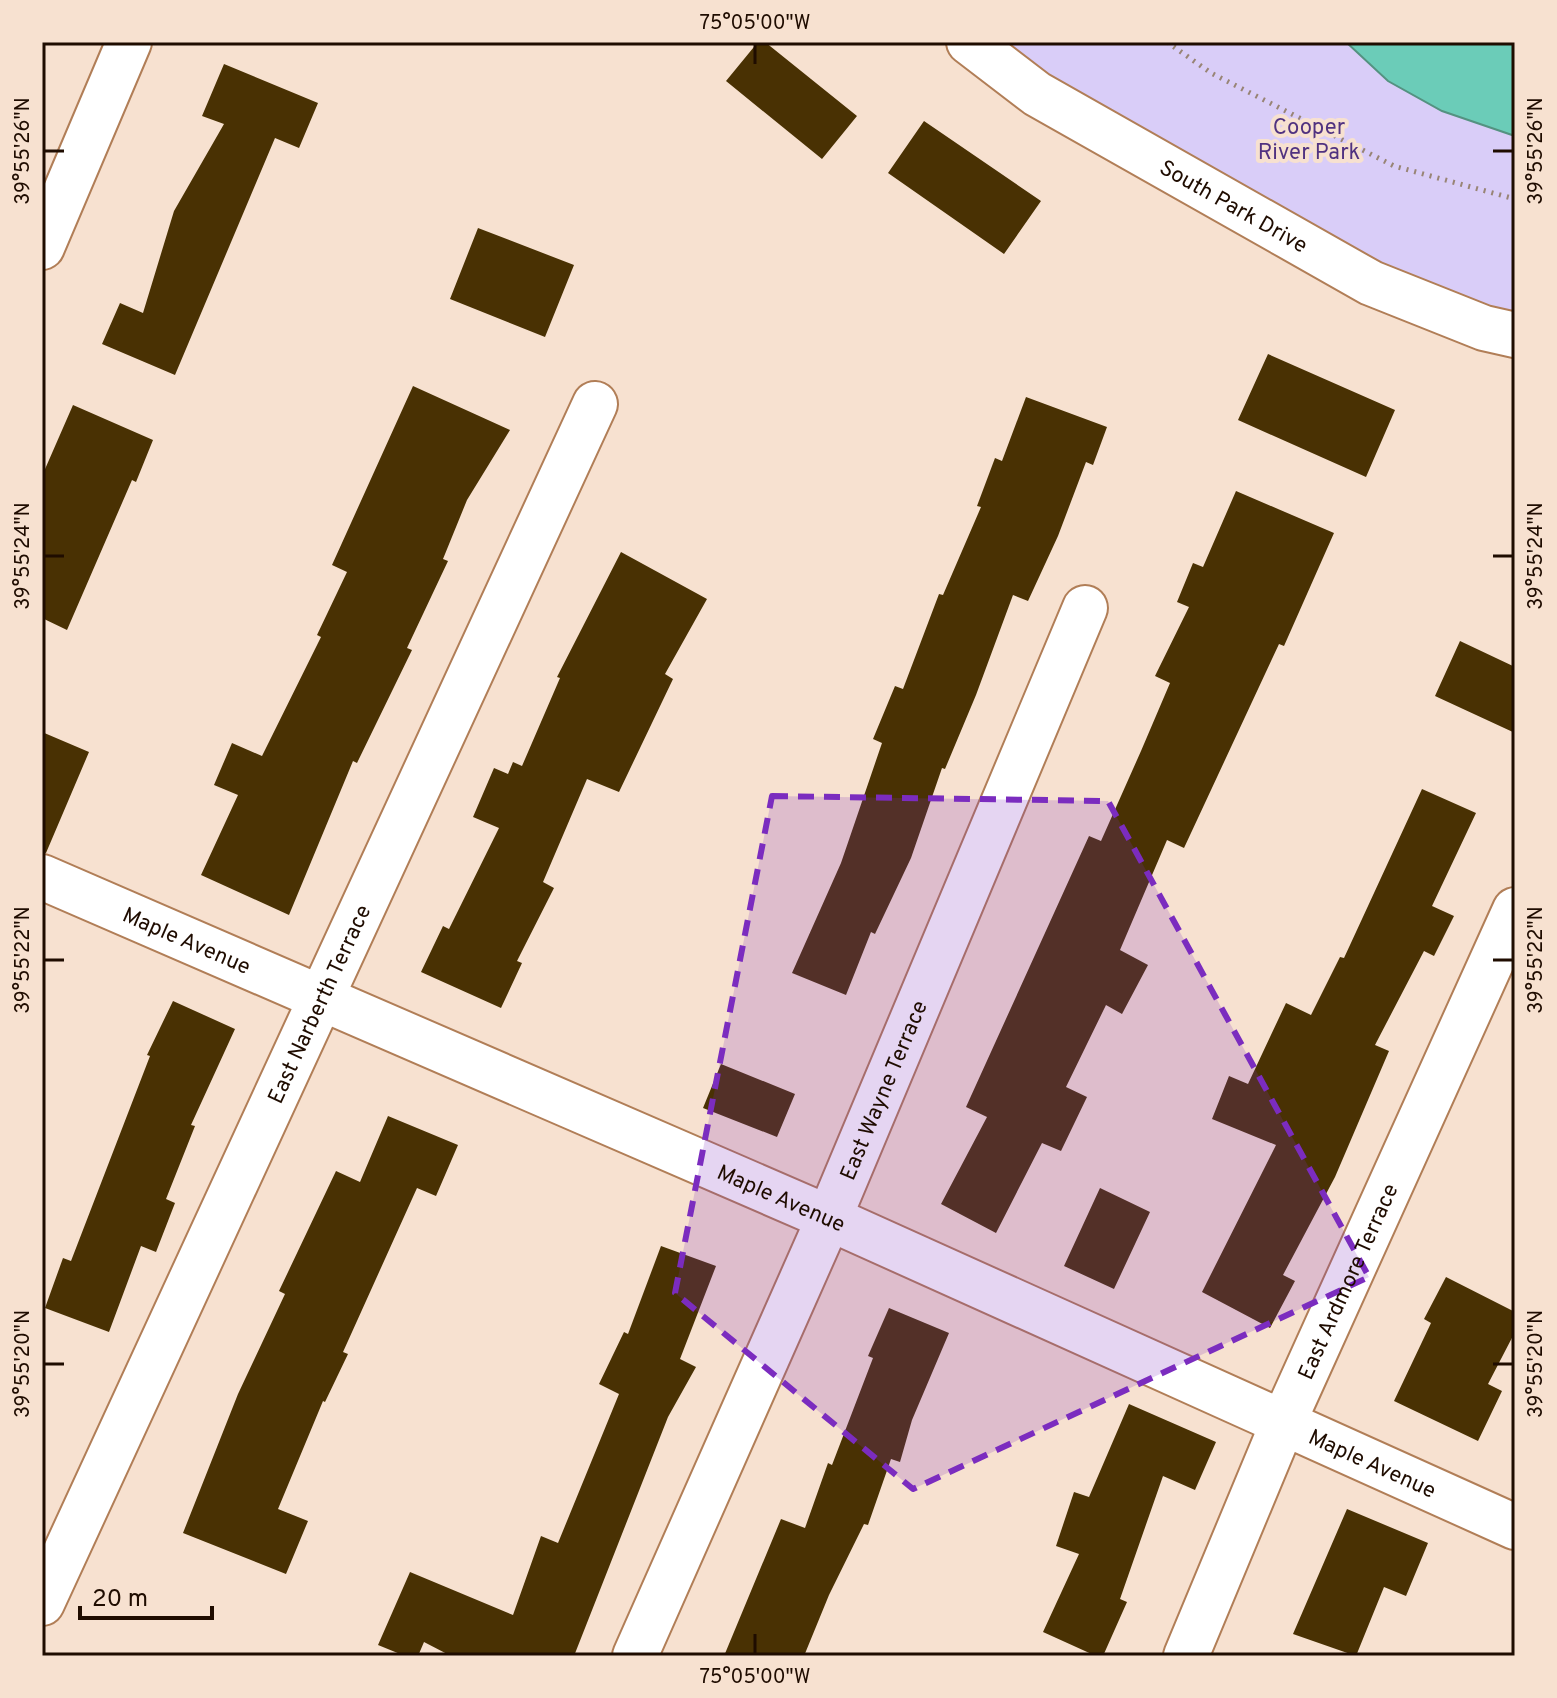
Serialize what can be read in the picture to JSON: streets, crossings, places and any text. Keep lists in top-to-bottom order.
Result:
{
  "streets": {
    "street": [
      "South Park Drive",
      "Maple Avenue",
      "East Narberth Terrace",
      "East Wayne Terrace",
      "East Ardmore Terrace"
    ]
  },
  "crossings": [
    ["Maple Avenue", "East Narberth Terrace"],
    ["Maple Avenue", "East Wayne Terrace"],
    ["Maple Avenue", "East Ardmore Terrace"]
  ],
  "parks": ["Cooper River Park"],
  "scale_bar": "20 m",
  "coordinates": [
    "75°05'00\"W",
    "39°55'26\"N",
    "39°55'24\"N",
    "39°55'22\"N",
    "39°55'20\"N"
  ]
}
